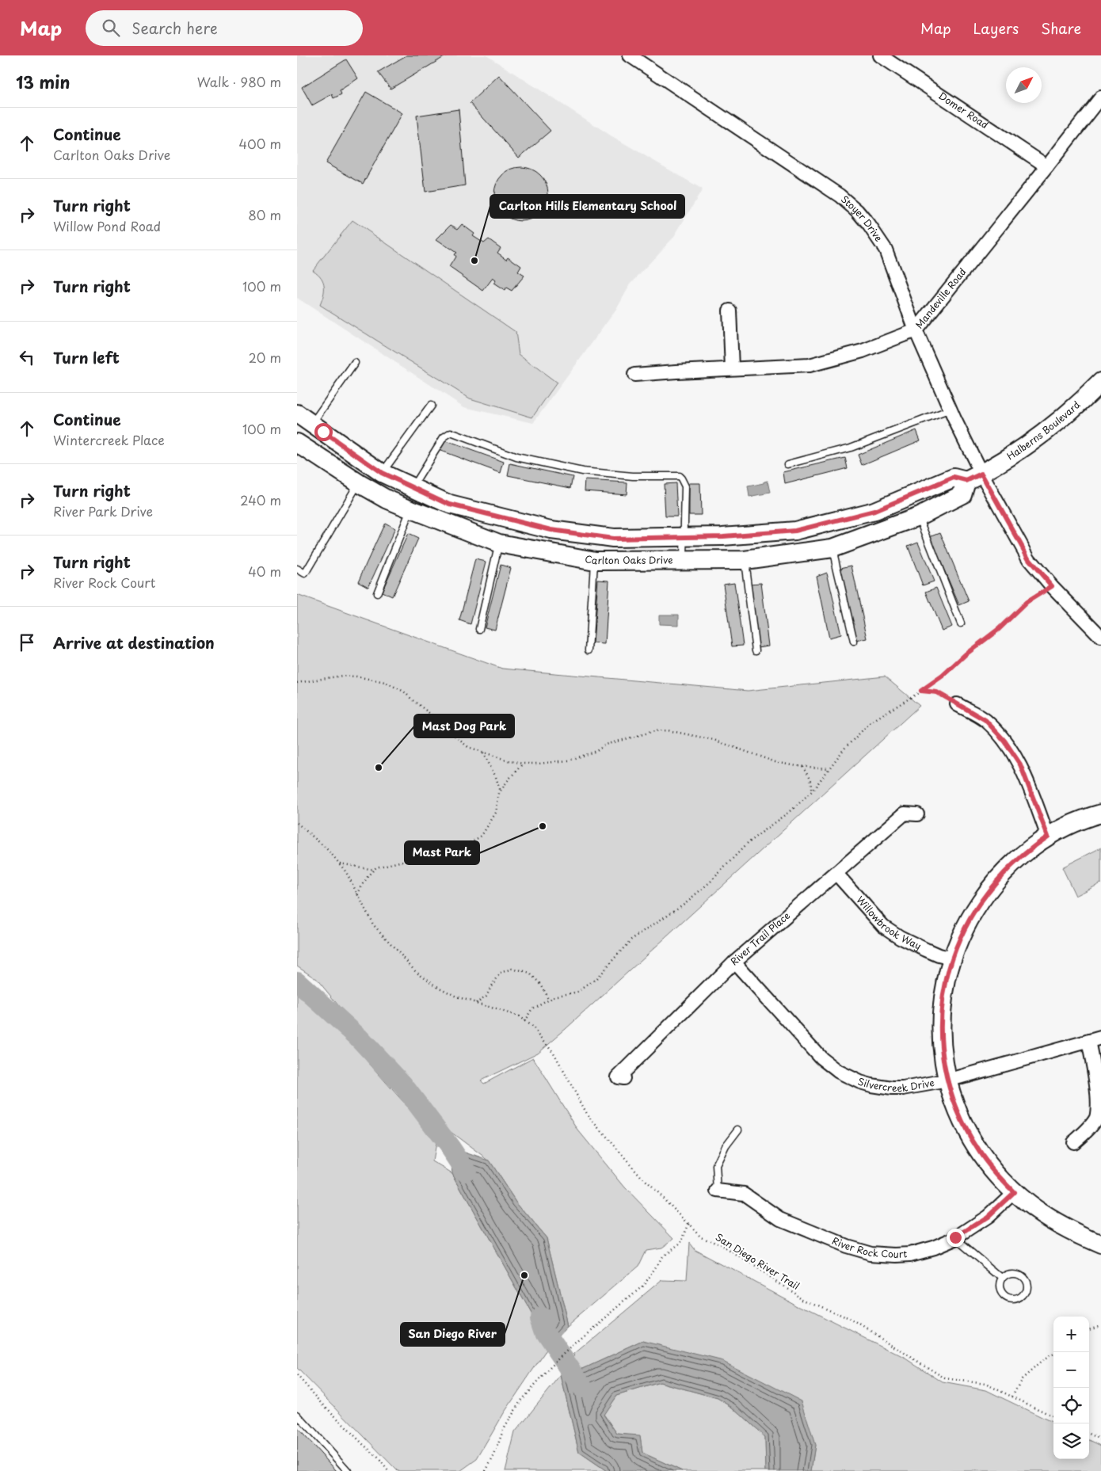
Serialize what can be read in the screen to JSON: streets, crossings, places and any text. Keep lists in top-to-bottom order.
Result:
{
  "streets": {
    "main road": ["Halberns Boulevard", "Carlton Oaks Drive"],
    "street": [
      "Domer Road",
      "Stoyer Drive",
      "Mandeville Road",
      "Willowbrook Way",
      "River Trail Place",
      "Silvercreek Drive",
      "River Rock Court"
    ],
    "path": ["San Diego River Trail"]
  },
  "crossings": [
    ["Domer Road", "Mandeville Road"],
    ["Stoyer Drive", "Mandeville Road"],
    ["Stoyer Drive", "Halberns Boulevard"],
    ["Stoyer Drive", "Carlton Oaks Drive"],
    ["Halberns Boulevard", "Carlton Oaks Drive"],
    ["Willowbrook Way", "River Trail Place"],
    ["River Trail Place", "Silvercreek Drive"]
  ],
  "places": [
    "Carlton Hills Elementary School",
    "Mast Dog Park",
    "Mast Park",
    "San Diego River"
  ],
  "north": "top right",
  "page": {
    "header": "Map",
    "search": "Search here",
    "nav": ["Map", "Layers", "Share"],
    "heading": ["13 min", "Walk · 980 m"],
    "list": [
      ["Continue", "Carlton Oaks Drive", "400 m"],
      ["Turn right", "Willow Pond Road", "80 m"],
      ["Turn right", "100 m"],
      ["Turn left", "20 m"],
      ["Continue", "Wintercreek Place", "100 m"],
      ["Turn right", "River Park Drive", "240 m"],
      ["Turn right", "River Rock Court", "40 m"],
      "Arrive at destination"
    ],
    "map_buttons": ["+", "−"]
  }
}
